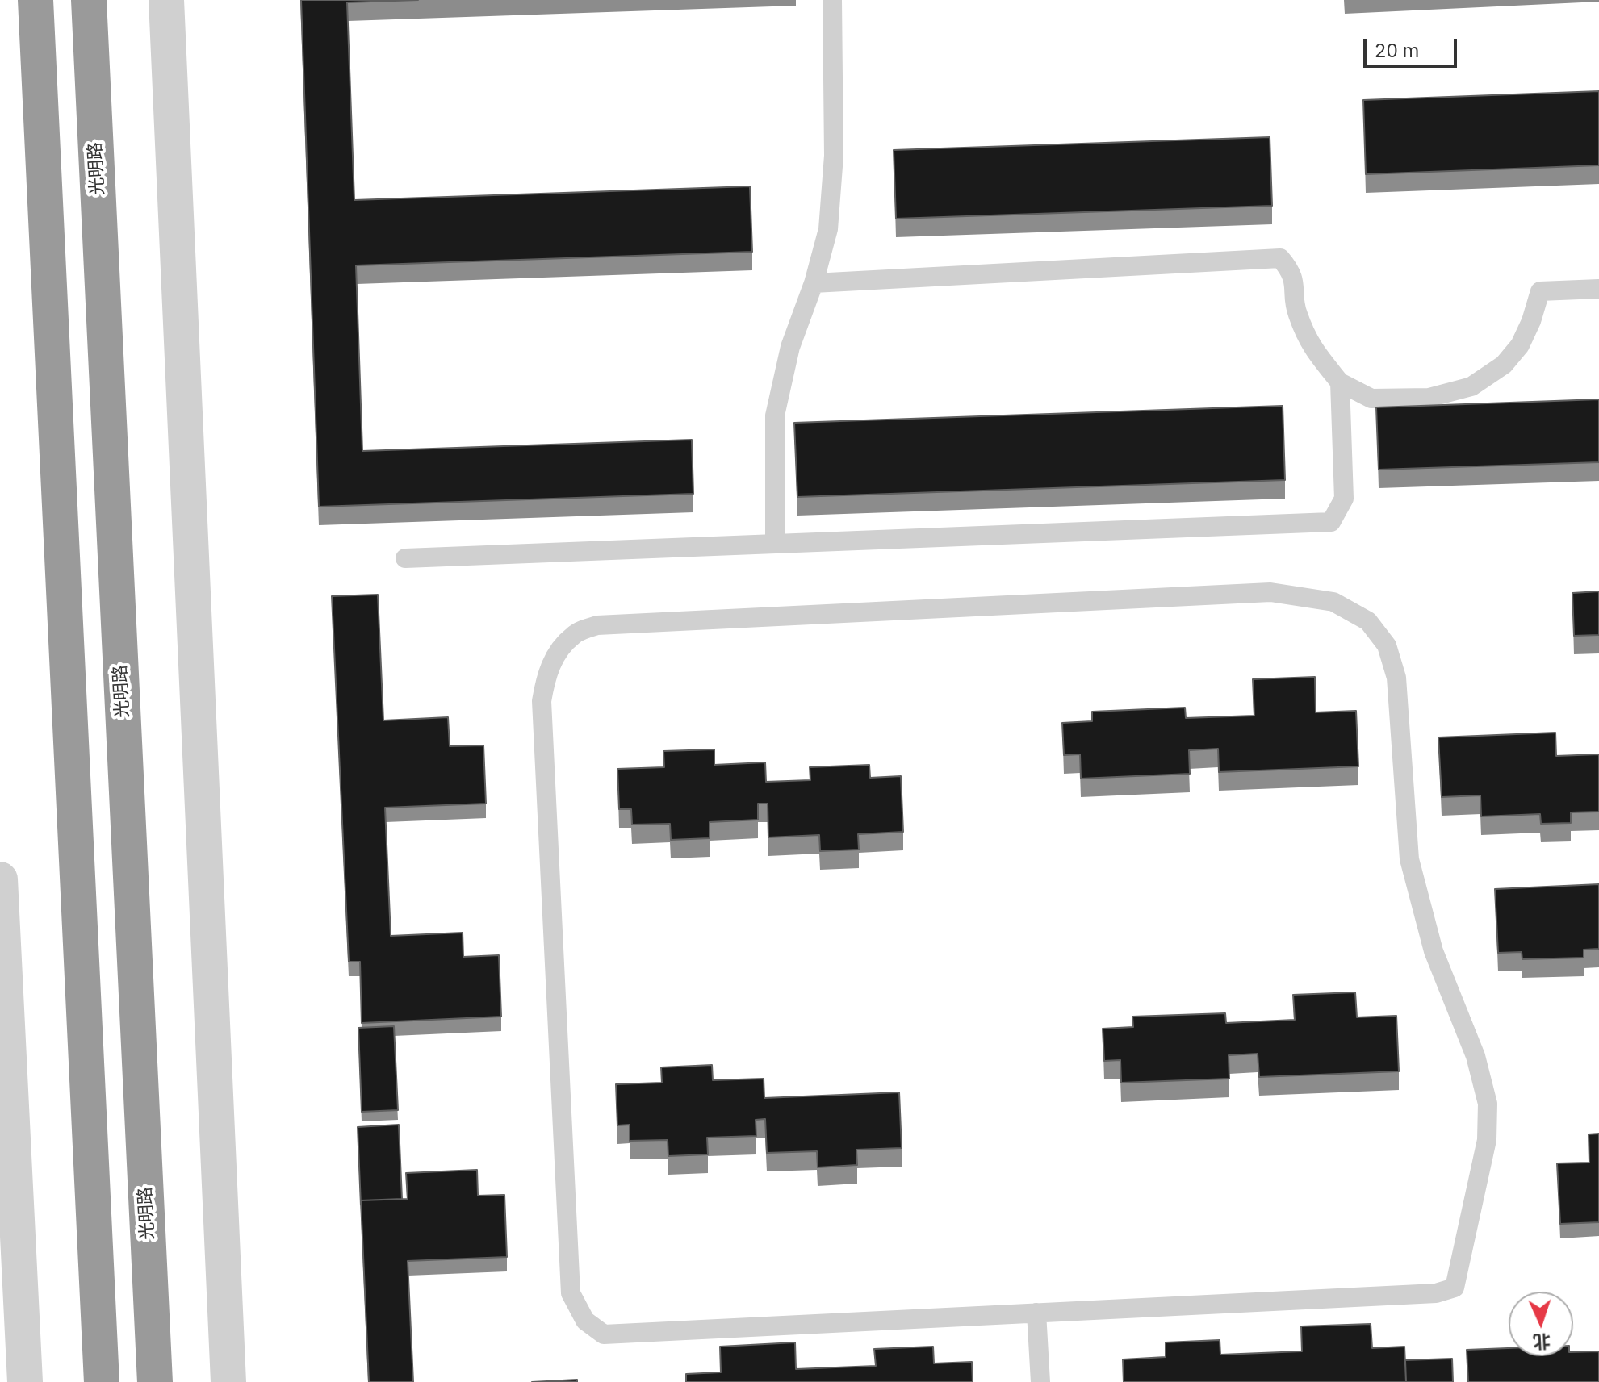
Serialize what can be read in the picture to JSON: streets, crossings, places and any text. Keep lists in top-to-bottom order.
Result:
{
  "streets": {
    "highway": ["光明路"]
  },
  "scale_bar": "20 m",
  "north": "bottom"
}
